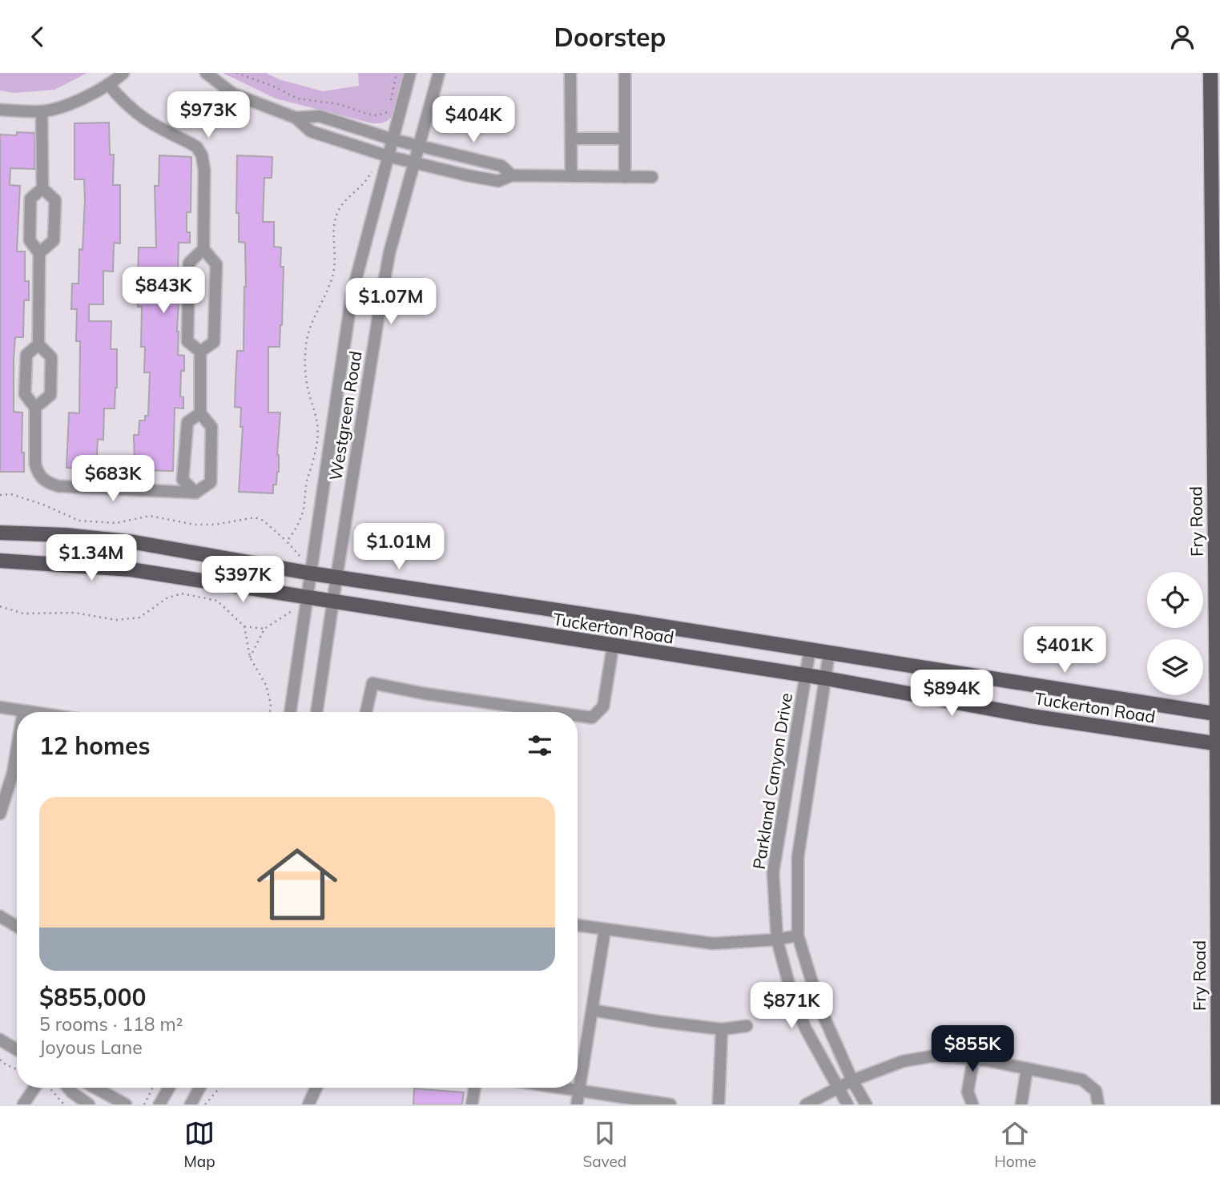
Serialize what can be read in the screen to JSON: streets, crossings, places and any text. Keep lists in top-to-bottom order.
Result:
{
  "streets": {
    "main road": ["Fry Road", "Tuckerton Road"],
    "street": ["Westgreen Road", "Parkland Canyon Drive"]
  },
  "crossings": [
    ["Westgreen Road", "Tuckerton Road"],
    ["Fry Road", "Tuckerton Road"],
    ["Tuckerton Road", "Parkland Canyon Drive"]
  ],
  "page": {
    "header": "Doorstep",
    "price": [
      "$973K",
      "$404K",
      "$843K",
      "$1.07M",
      "$683K",
      "$1.01M",
      "$1.34M",
      "$397K",
      "$401K",
      "$894K",
      "$871K",
      "$855K"
    ],
    "heading": "12 homes",
    "list": [
      {
        "name": "$855,000",
        "note": "5 rooms · 118 m² · Joyous Lane"
      }
    ],
    "tabs": ["Map", "Saved", "Home"]
  }
}
